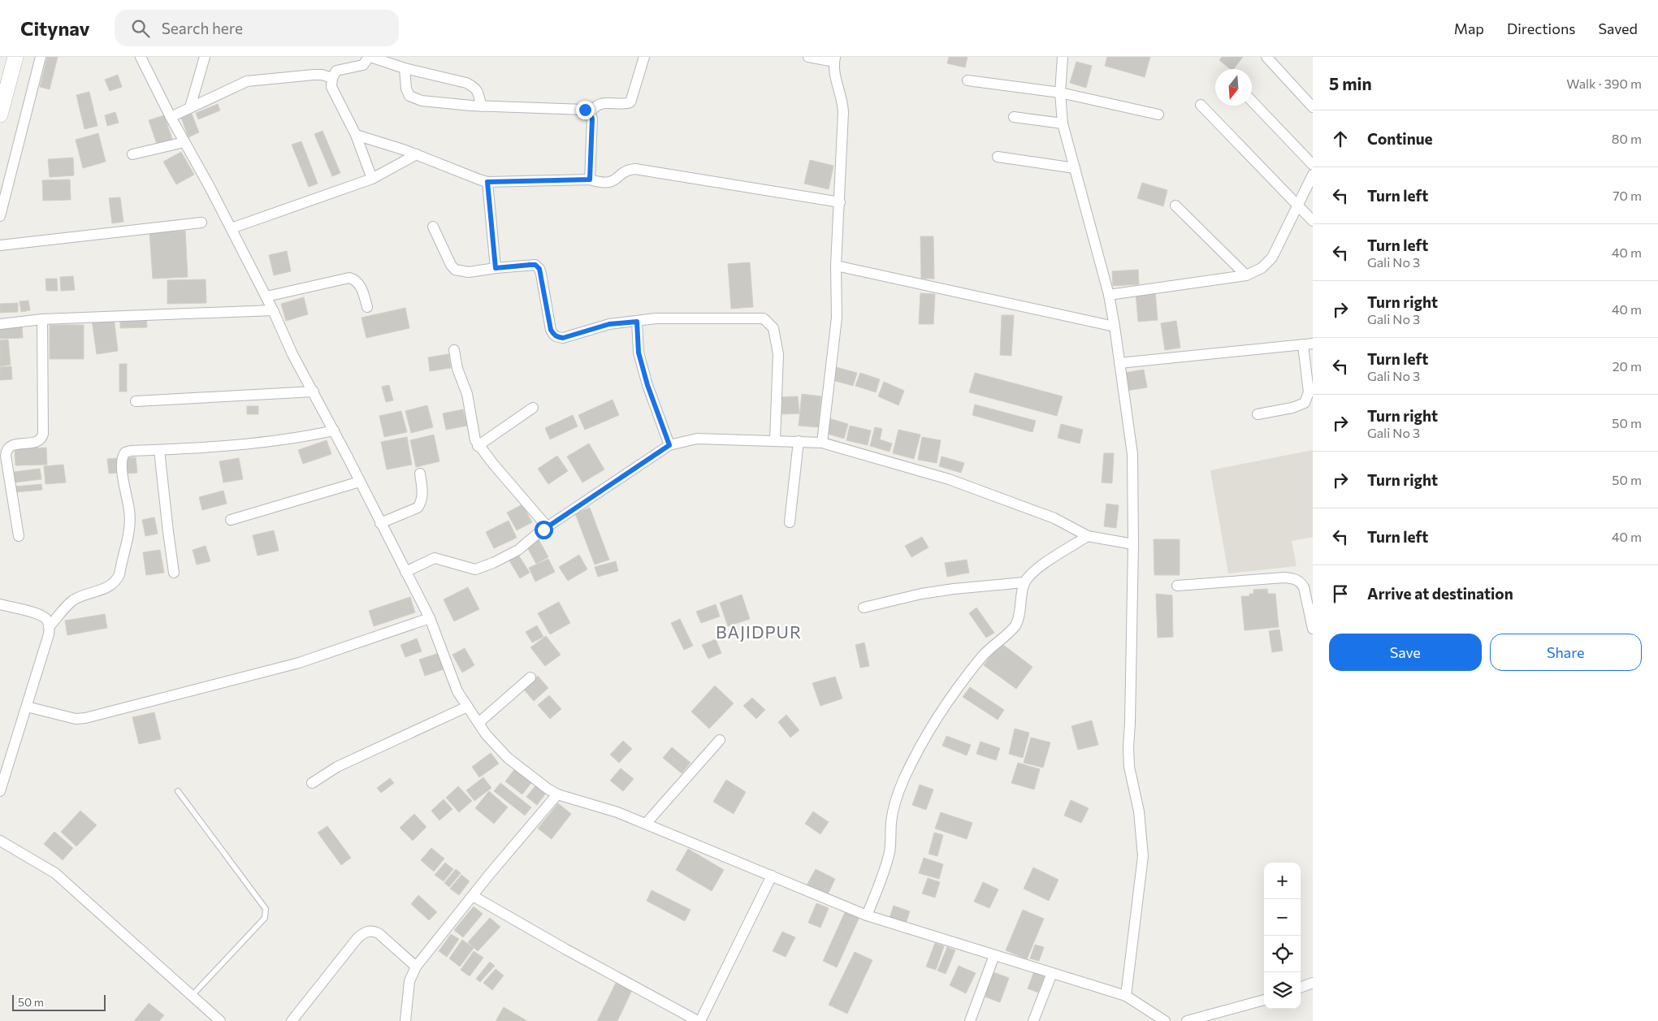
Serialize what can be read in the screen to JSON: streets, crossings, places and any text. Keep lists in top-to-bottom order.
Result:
{
  "districts": ["BAJIDPUR"],
  "scale_bar": "50 m",
  "north": "bottom",
  "page": {
    "header": "Citynav",
    "search": "Search here",
    "nav": ["Map", "Directions", "Saved"],
    "heading": ["5 min", "Walk · 390 m"],
    "list": [
      ["Continue", "80 m"],
      ["Turn left", "70 m"],
      ["Turn left", "Gali No 3", "40 m"],
      ["Turn right", "Gali No 3", "40 m"],
      ["Turn left", "Gali No 3", "20 m"],
      ["Turn right", "Gali No 3", "50 m"],
      ["Turn right", "50 m"],
      ["Turn left", "40 m"],
      "Arrive at destination"
    ],
    "buttons": ["Save", "Share"],
    "map_buttons": ["+", "−"],
    "scale": "50 m"
  }
}
